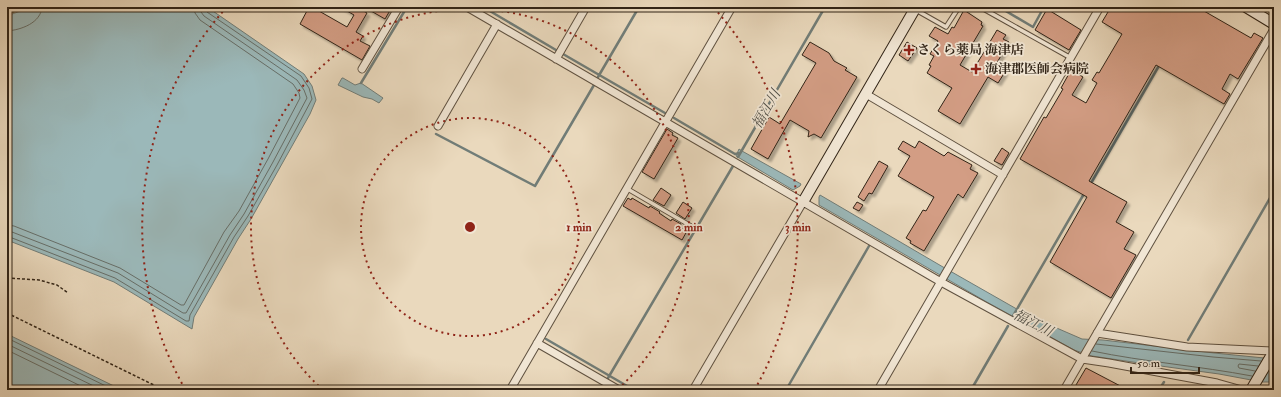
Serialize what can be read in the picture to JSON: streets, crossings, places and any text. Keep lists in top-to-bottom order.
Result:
{
  "water": ["福江川"],
  "places": {
    "health": ["さくら薬局 海津店", "海津郡医師会病院"]
  },
  "scale_bar": "50 m",
  "rings": ["1 min", "2 min", "3 min"]
}
